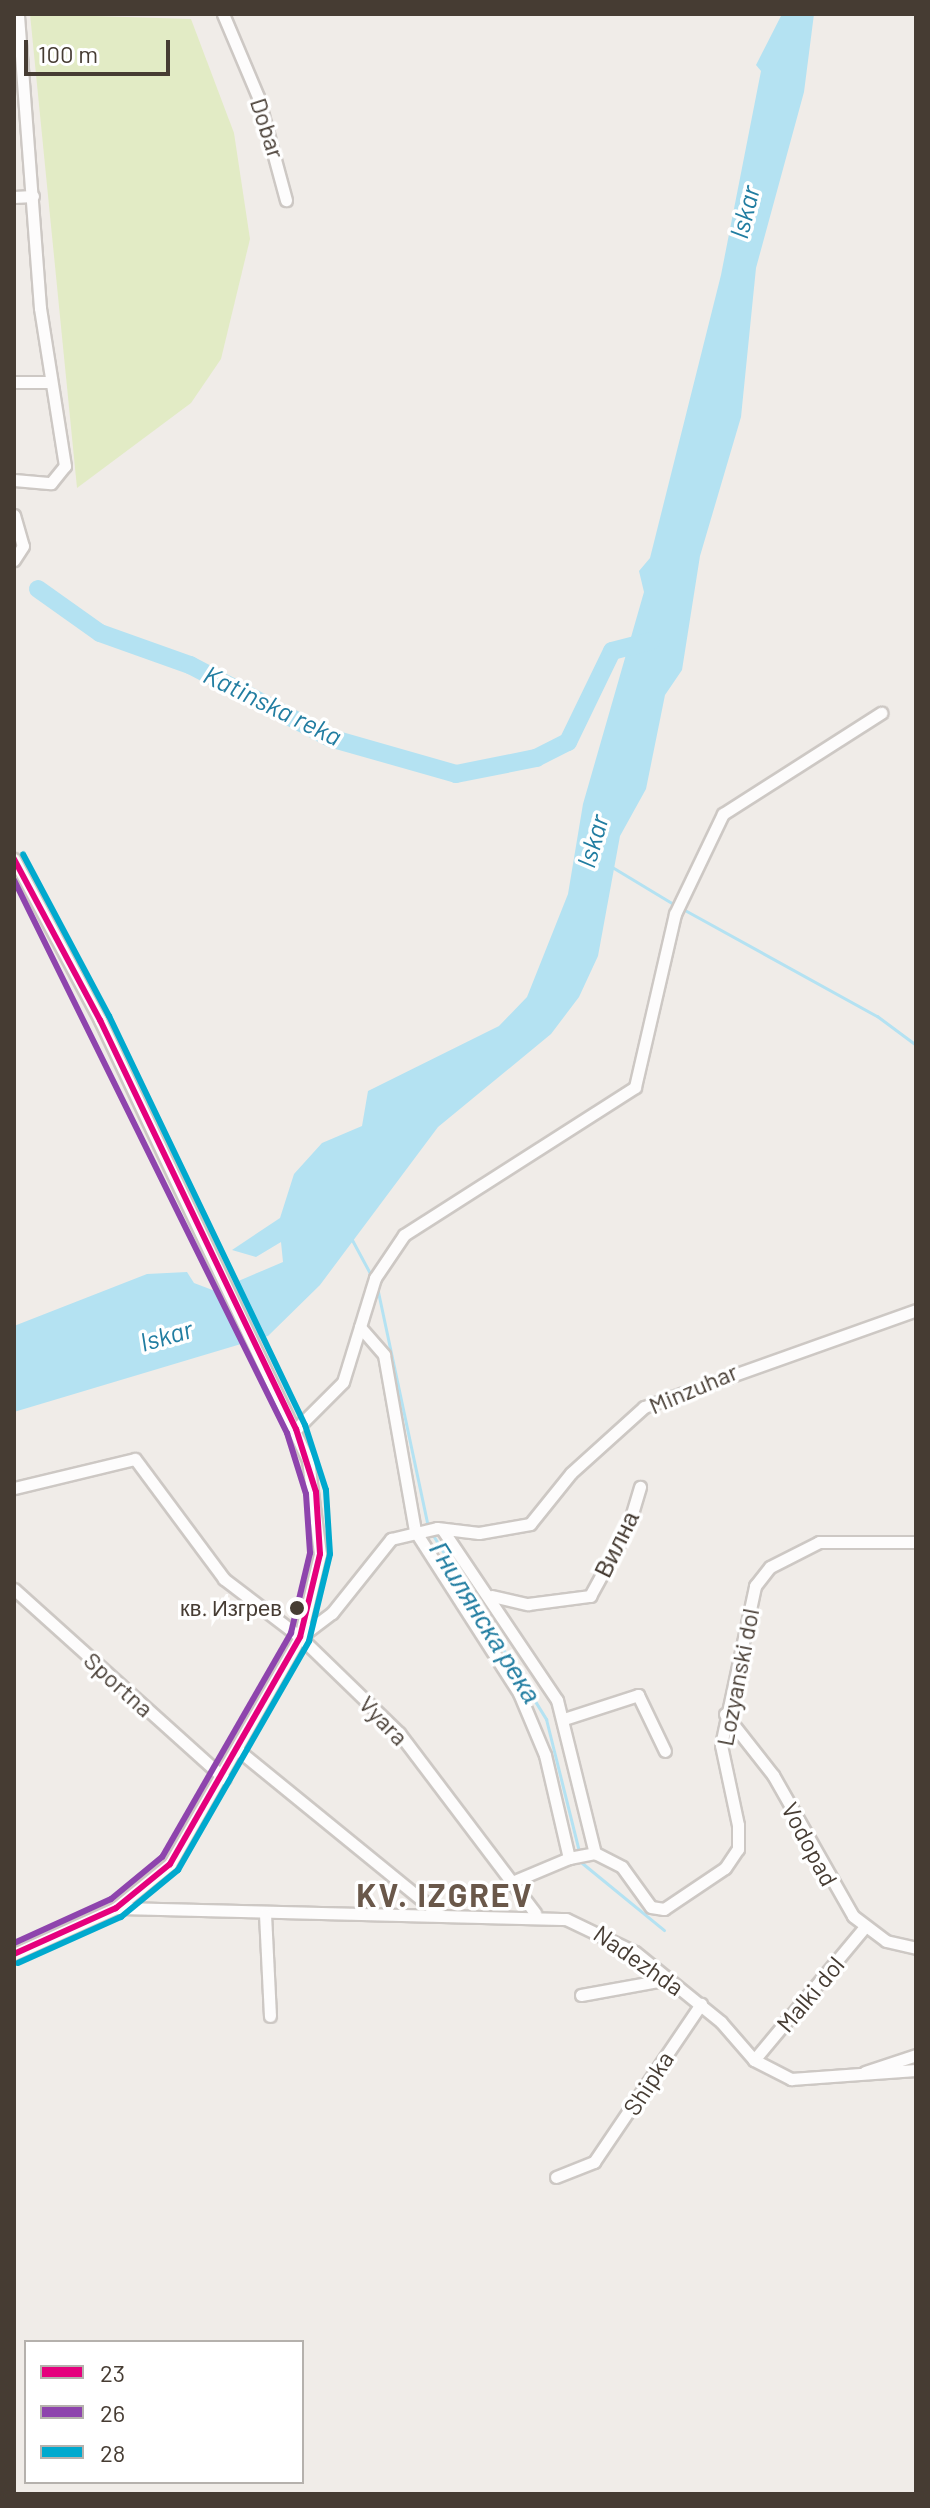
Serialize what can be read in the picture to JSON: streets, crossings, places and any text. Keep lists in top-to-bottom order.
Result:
{
  "streets": {
    "street": [
      "Dobar",
      "Minzuhar",
      "Вилна",
      "Lozyanski dol",
      "Sportna",
      "Vyara",
      "Vodopad",
      "Nadezhda",
      "Malki dol",
      "Shipka"
    ]
  },
  "crossings": [
    ["Lozyanski dol", "Vodopad"],
    ["Vyara", "Nadezhda"],
    ["Vodopad", "Malki dol"],
    ["Nadezhda", "Malki dol"],
    ["Nadezhda", "Shipka"]
  ],
  "districts": ["KV. IZGREV"],
  "water": ["Iskar", "Katinska reka", "Гнилянска река"],
  "places": ["кв. Изгрев"],
  "lines": ["transit line 28", "transit line 23", "transit line 26"],
  "legend": ["23", "26", "28"],
  "scale_bar": "100 m"
}
